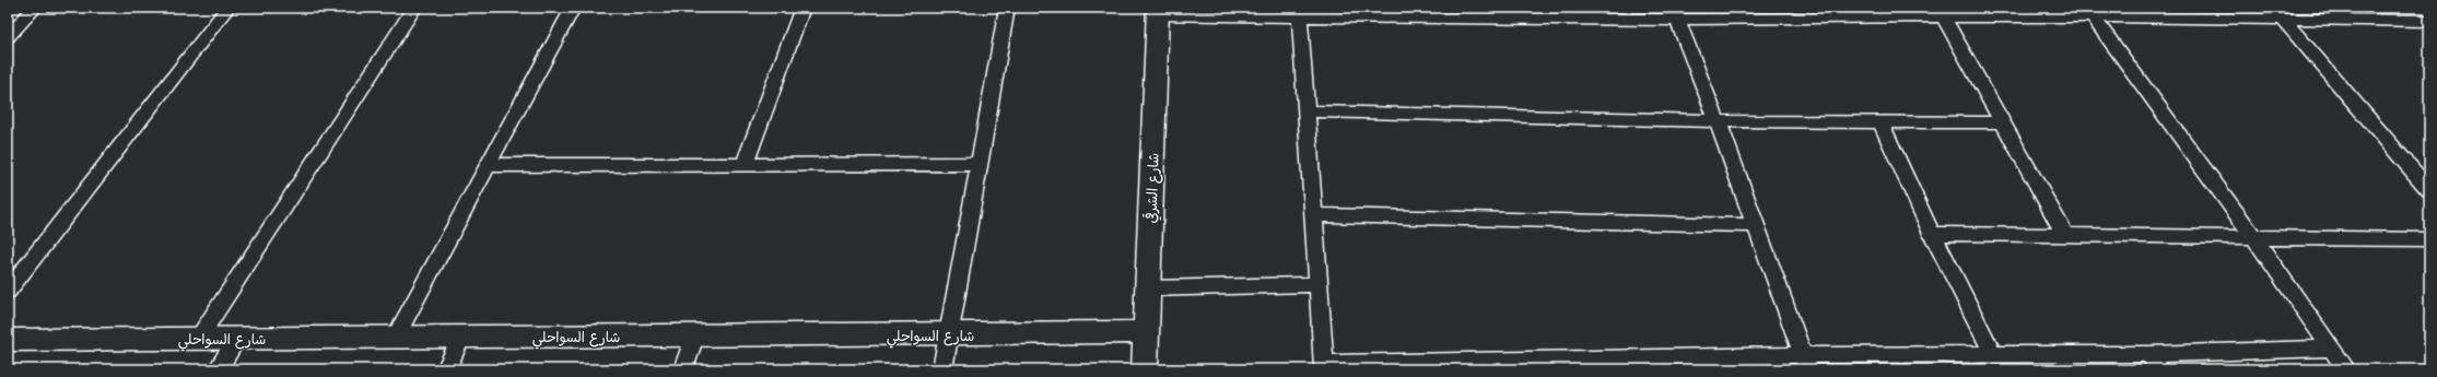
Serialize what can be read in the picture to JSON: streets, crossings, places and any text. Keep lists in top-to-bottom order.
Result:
{
  "streets": {
    "street": ["شارع الشرقي", "شارع السواحلي"]
  },
  "crossings": [
    ["شارع الشرقي", "شارع السواحلي"]
  ]
}
